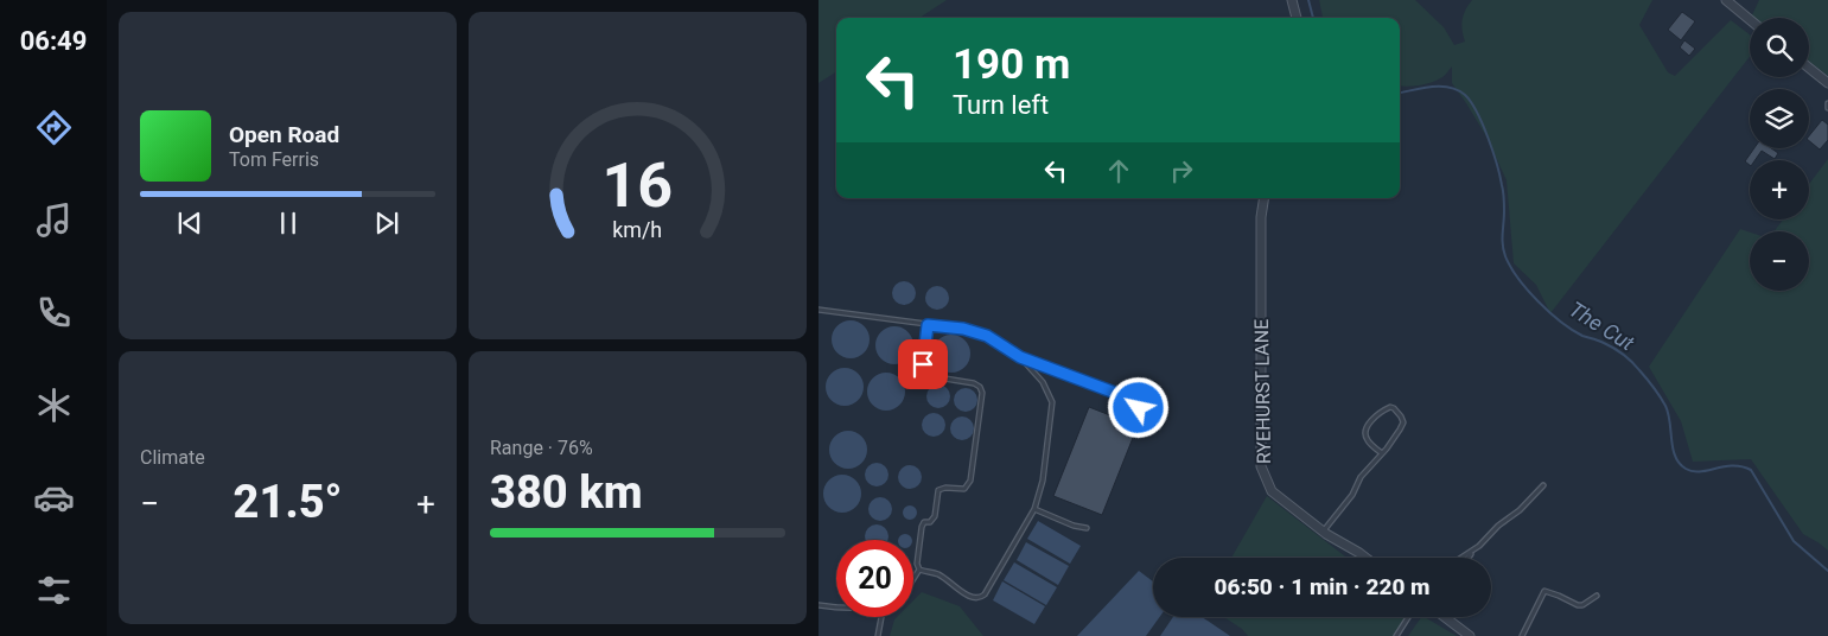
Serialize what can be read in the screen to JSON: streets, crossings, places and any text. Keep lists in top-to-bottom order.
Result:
{
  "streets": {
    "street": ["RYEHURST LANE"]
  },
  "water": ["The Cut"],
  "page": {
    "tabs": "06:49",
    "map_buttons": ["+", "−"],
    "turn": ["190 m", "Turn left"],
    "song": ["Open Road", "Tom Ferris"],
    "tile": [
      "Climate",
      ["Range · 76%", "380 km"]
    ],
    "heat": ["−", "21.5°", "+"],
    "limit": "20",
    "trip": "06:50 · 1 min · 220 m",
    "gauge": ["16", "km/h"]
  }
}
